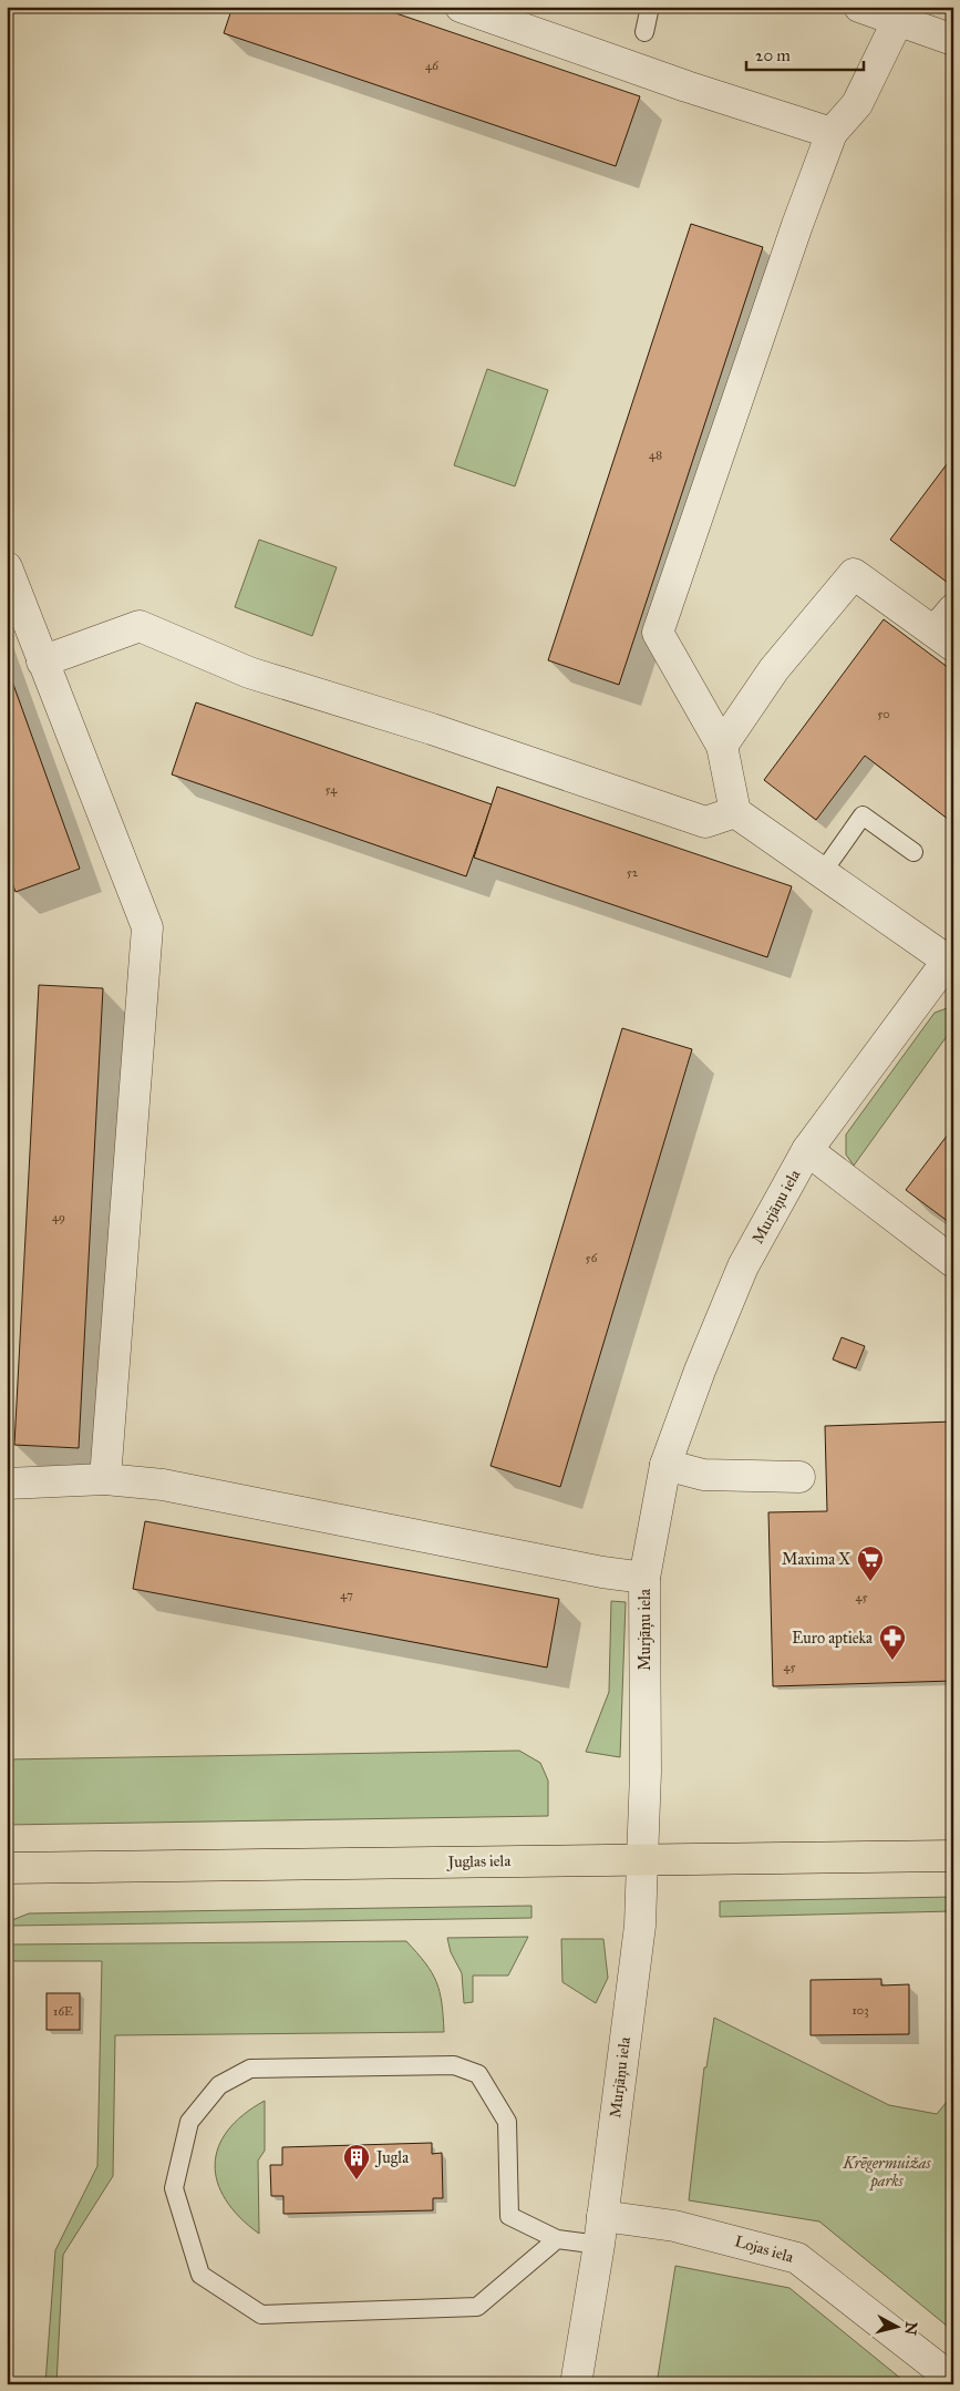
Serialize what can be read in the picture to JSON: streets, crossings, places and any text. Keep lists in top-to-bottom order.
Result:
{
  "streets": {
    "main road": ["Juglas iela"],
    "street": ["Murjāņu iela", "Lojas iela"]
  },
  "crossings": [
    ["Murjāņu iela", "Juglas iela"],
    ["Murjāņu iela", "Lojas iela"]
  ],
  "parks": ["Krēgermuižas parks"],
  "places": {
    "supermarket": ["Maxima X"],
    "pharmacy": ["Euro aptieka"],
    "building": ["Jugla"]
  },
  "house_numbers": [
    "46",
    "48",
    "50",
    "54",
    "52",
    "49",
    "56",
    "47",
    "45",
    "45",
    "103",
    "16E"
  ],
  "scale_bar": "20 m",
  "north": "right"
}
